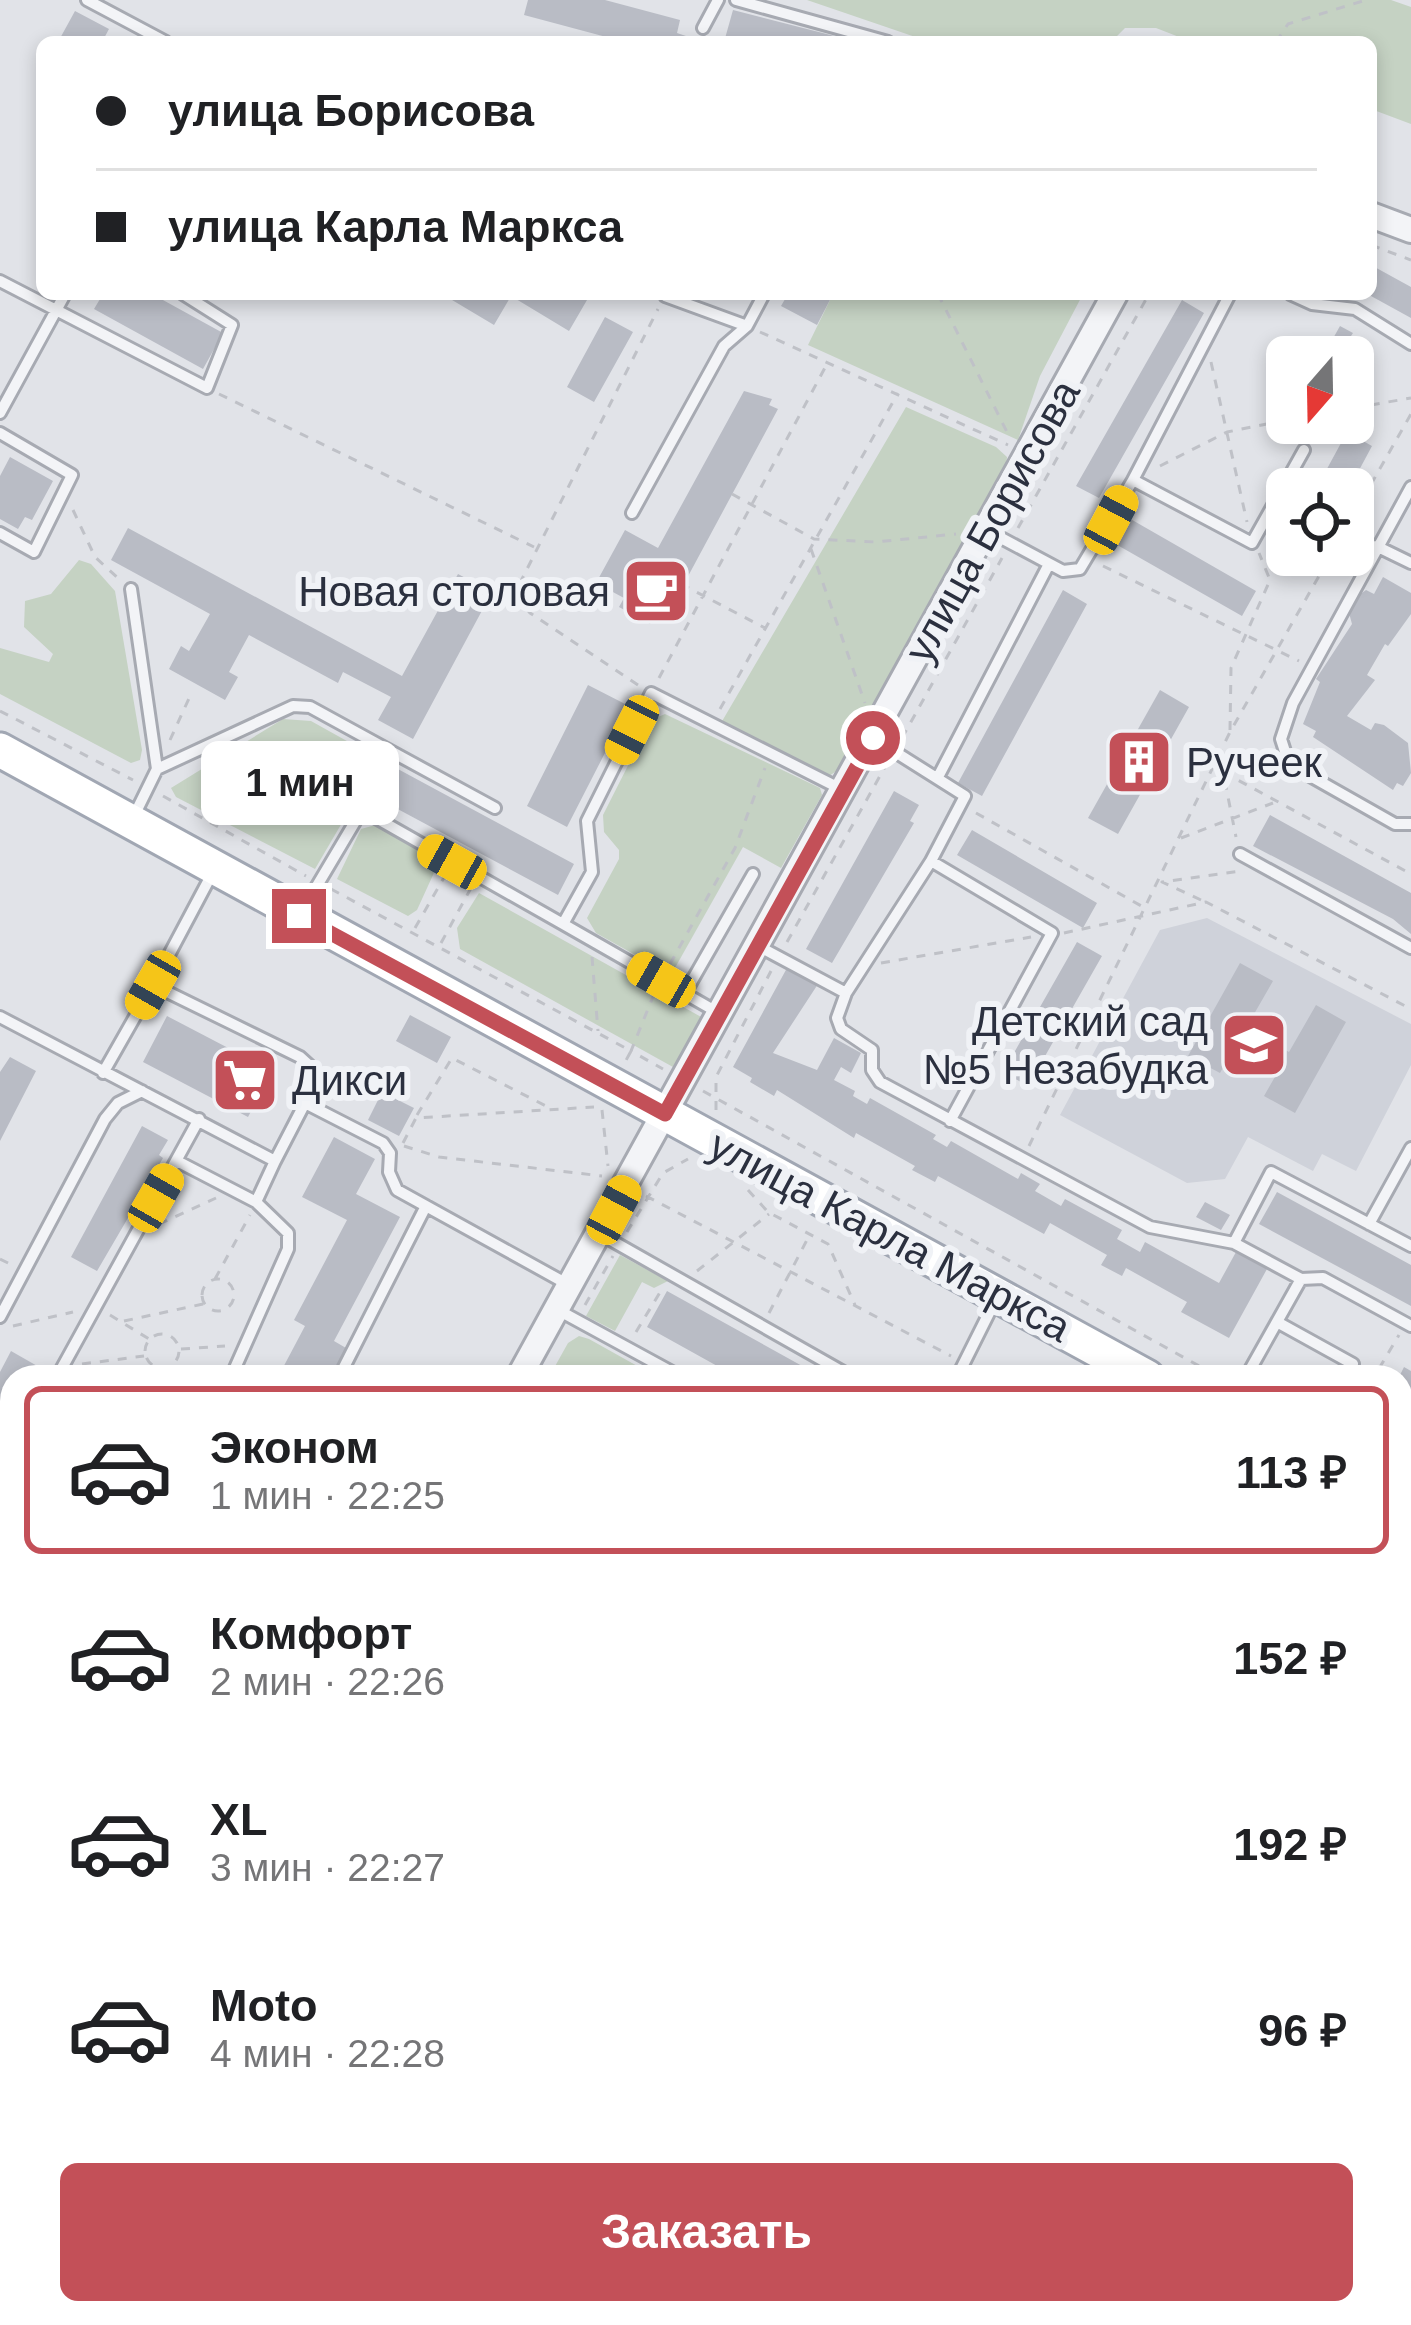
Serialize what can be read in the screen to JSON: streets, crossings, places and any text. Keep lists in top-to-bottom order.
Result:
{
  "streets": {
    "main road": ["улица Карла Маркса"],
    "street": ["улица Борисова"]
  },
  "crossings": [
    ["улица Борисова", "улица Карла Маркса"]
  ],
  "places": {
    "cafe": ["Новая столовая"],
    "building": ["Ручеек"],
    "school or university": ["Детский сад №5 Незабудка"],
    "supermarket": ["Дикси"]
  },
  "north": "bottom",
  "page": {
    "banner": ["улица Борисова", "улица Карла Маркса"],
    "bubble": "1 мин",
    "list": [
      {
        "name": "Эконом",
        "note": "1 мин · 22:25",
        "value": "113 ₽"
      },
      {
        "name": "Комфорт",
        "note": "2 мин · 22:26",
        "value": "152 ₽"
      },
      {
        "name": "XL",
        "note": "3 мин · 22:27",
        "value": "192 ₽"
      },
      {
        "name": "Moto",
        "note": "4 мин · 22:28",
        "value": "96 ₽"
      }
    ],
    "buttons": "Заказать"
  }
}
